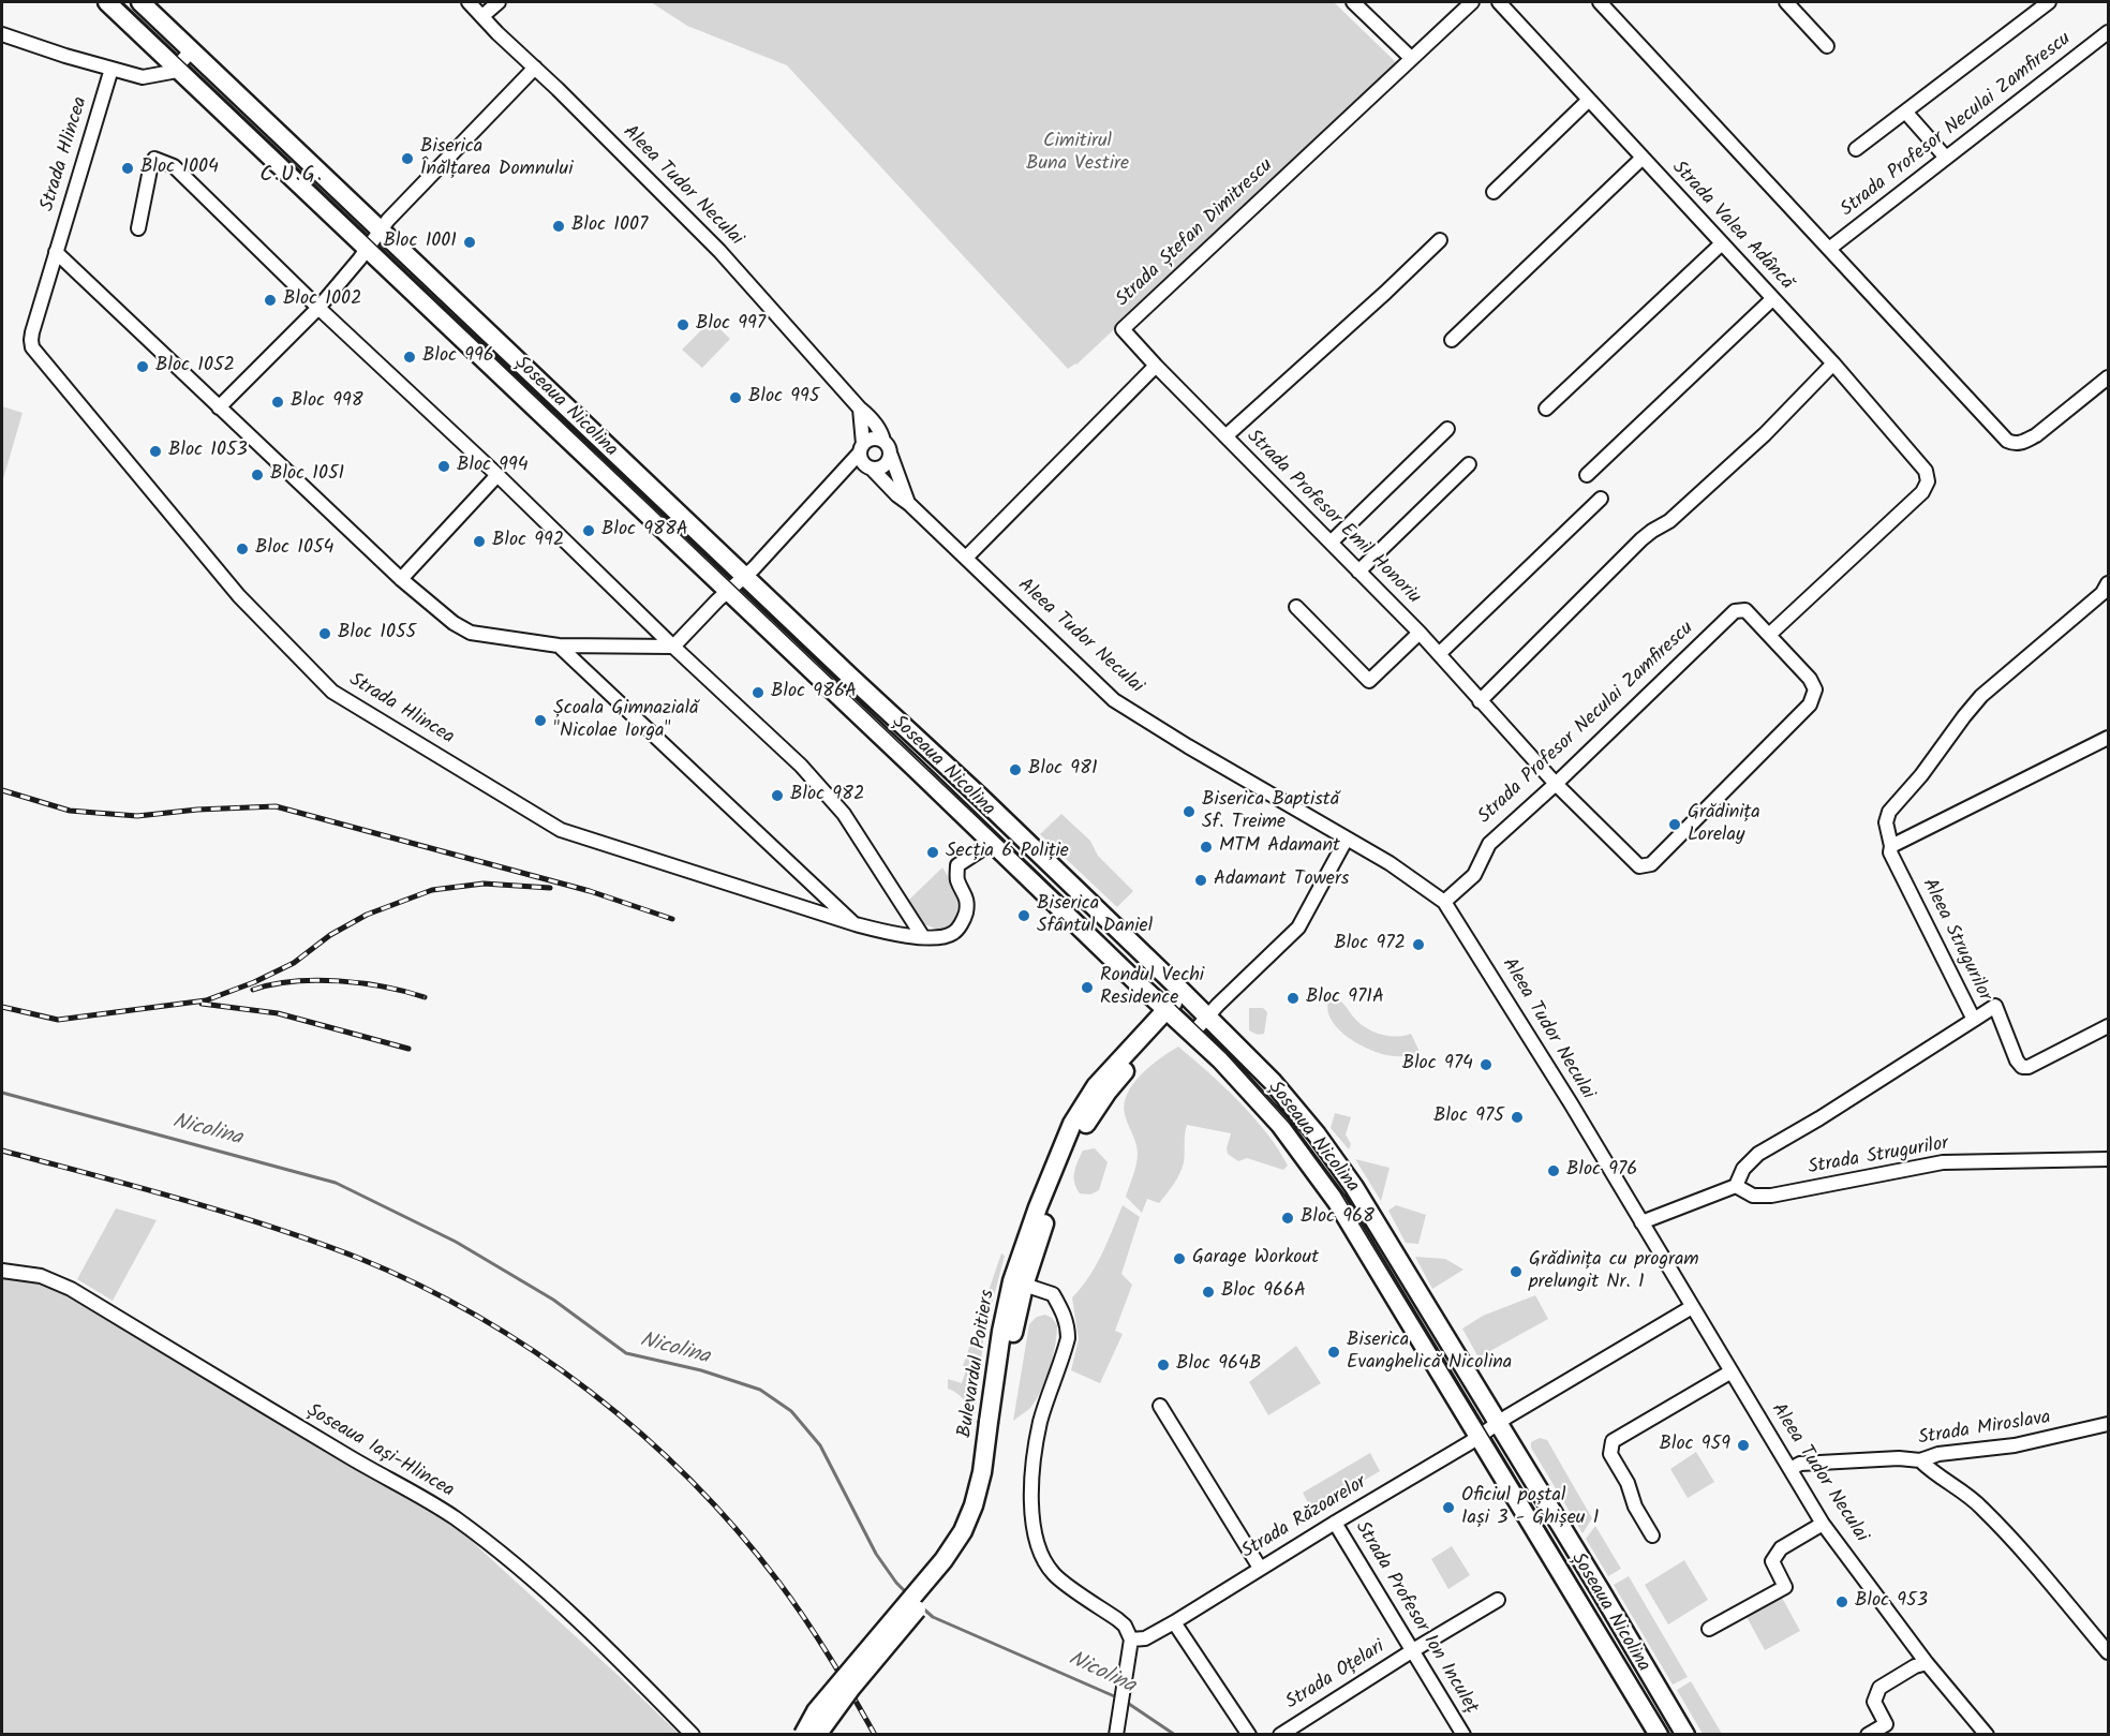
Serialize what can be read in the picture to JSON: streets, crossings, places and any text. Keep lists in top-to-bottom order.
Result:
{
  "streets": {
    "main road": ["Șoseaua Nicolina", "Bulevardul Poitiers"],
    "street": [
      "Strada Profesor Neculai Zamfirescu",
      "Strada Hlincea",
      "Aleea Tudor Neculai",
      "Strada Valea Adâncă",
      "Strada Ștefan Dimitrescu",
      "Strada Profesor Emil Honoriu",
      "Aleea Strugurilor",
      "Strada Strugurilor",
      "Strada Miroslava",
      "Șoseaua Iași-Hlincea",
      "Strada Răzoarelor",
      "Strada Profesor Ion Inculeț",
      "Strada Oțelari"
    ]
  },
  "crossings": [
    ["Strada Profesor Neculai Zamfirescu", "Aleea Tudor Neculai"],
    ["Strada Profesor Neculai Zamfirescu", "Strada Valea Adâncă"],
    ["Strada Profesor Neculai Zamfirescu", "Strada Profesor Emil Honoriu"],
    ["Strada Hlincea", "Șoseaua Nicolina"],
    ["Aleea Tudor Neculai", "Strada Miroslava"],
    ["Strada Valea Adâncă", "Strada Profesor Emil Honoriu"],
    ["Strada Ștefan Dimitrescu", "Strada Profesor Emil Honoriu"],
    ["Șoseaua Nicolina", "Bulevardul Poitiers"],
    ["Șoseaua Nicolina", "Strada Răzoarelor"],
    ["Aleea Strugurilor", "Strada Strugurilor"],
    ["Strada Răzoarelor", "Strada Profesor Ion Inculeț"],
    ["Strada Profesor Ion Inculeț", "Strada Oțelari"]
  ],
  "districts": ["C.U.G."],
  "water": ["Nicolina"],
  "parks": ["Cimitirul Buna Vestire"],
  "places": [
    "Biserica Înălțarea Domnului",
    "Bloc 1004",
    "Bloc 1007",
    "Bloc 1001",
    "Bloc 1002",
    "Bloc 997",
    "Bloc 996",
    "Bloc 1052",
    "Bloc 995",
    "Bloc 998",
    "Bloc 1053",
    "Bloc 994",
    "Bloc 1051",
    "Bloc 988A",
    "Bloc 992",
    "Bloc 1054",
    "Bloc 1055",
    "Bloc 986A",
    "Școala Gimnazială \"Nicolae Iorga\"",
    "Bloc 981",
    "Bloc 982",
    "Biserica Baptistă Sf. Treime",
    "Grădinița Lorelay",
    "MTM Adamant",
    "Secția 6 Poliție",
    "Adamant Towers",
    "Biserica Sfântul Daniel",
    "Bloc 972",
    "Rondul Vechi Residence",
    "Bloc 971A",
    "Bloc 974",
    "Bloc 975",
    "Bloc 976",
    "Bloc 968",
    "Garage Workout",
    "Grădinița cu program prelungit Nr. 1",
    "Bloc 966A",
    "Biserica Evanghelică Nicolina",
    "Bloc 964B",
    "Bloc 959",
    "Oficiul poștal Iași 3 - Ghișeu 1",
    "Bloc 953"
  ]
}
